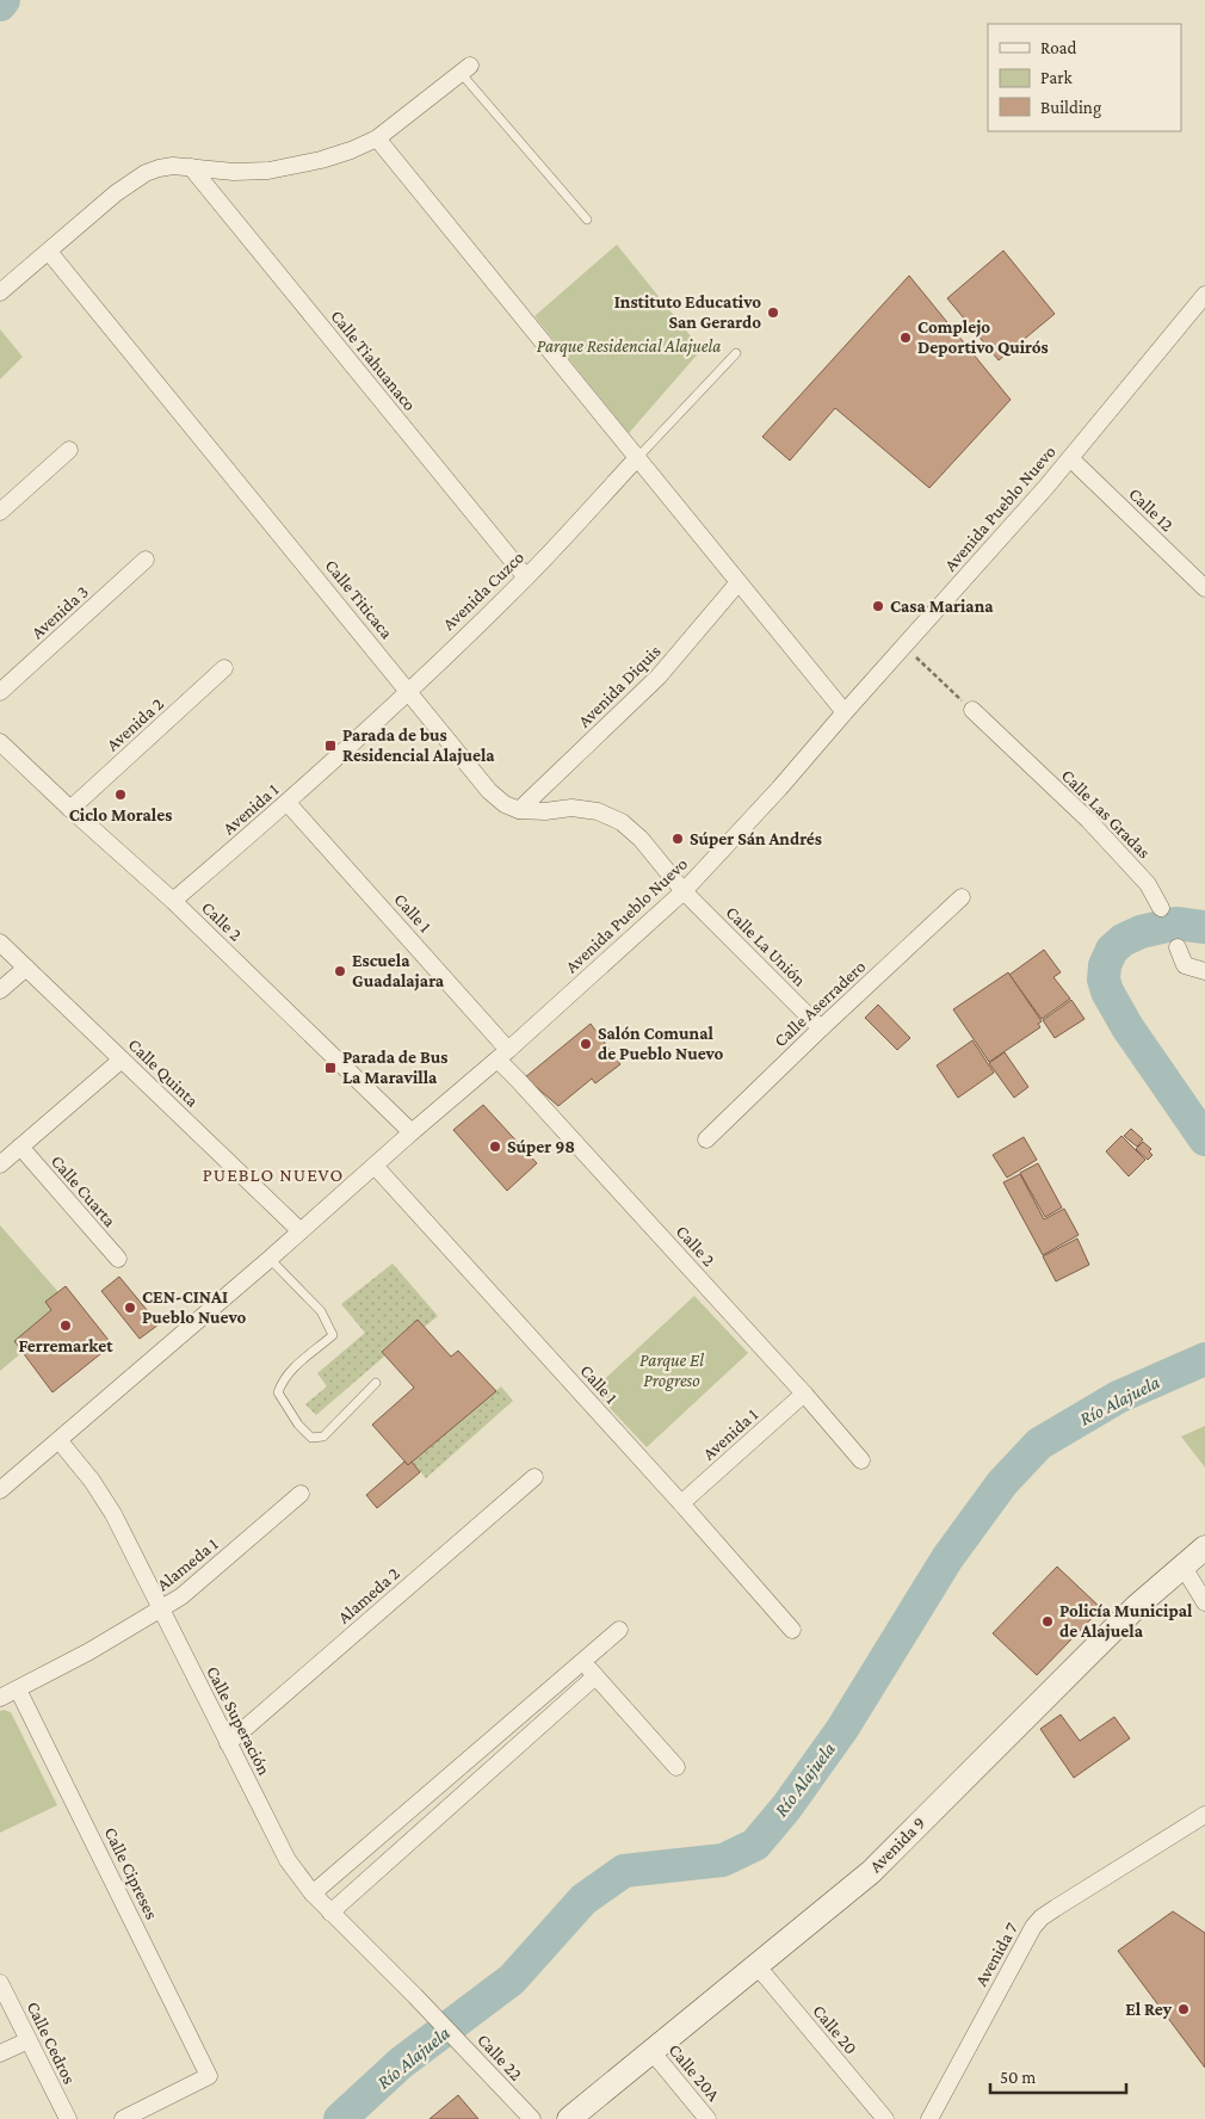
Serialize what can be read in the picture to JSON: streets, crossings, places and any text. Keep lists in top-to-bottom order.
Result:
{
  "streets": {
    "street": [
      "Calle Tiahuanaco",
      "Avenida Pueblo Nuevo",
      "Calle 12",
      "Avenida Cuzco",
      "Calle Titicaca",
      "Avenida 3",
      "Avenida Diquis",
      "Avenida 2",
      "Avenida 1",
      "Calle Las Gradas",
      "Calle 1",
      "Calle 2",
      "Calle La Unión",
      "Calle Aserradero",
      "Calle Quinta",
      "Calle Cuarta",
      "Alameda 1",
      "Alameda 2",
      "Calle Superación",
      "Avenida 9",
      "Calle Cipreses",
      "Avenida 7",
      "Calle 20",
      "Calle Cedros",
      "Calle 22",
      "Calle 20A"
    ]
  },
  "crossings": [
    ["Calle Tiahuanaco", "Avenida Cuzco"],
    ["Avenida Pueblo Nuevo", "Calle 12"],
    ["Avenida Pueblo Nuevo", "Calle Titicaca"],
    ["Avenida Pueblo Nuevo", "Calle 1"],
    ["Avenida Pueblo Nuevo", "Calle 2"],
    ["Avenida Pueblo Nuevo", "Calle La Unión"],
    ["Avenida Pueblo Nuevo", "Calle Quinta"],
    ["Avenida Pueblo Nuevo", "Calle Superación"],
    ["Avenida Cuzco", "Calle Titicaca"],
    ["Avenida Cuzco", "Avenida 1"],
    ["Calle Titicaca", "Avenida Diquis"],
    ["Calle Titicaca", "Calle La Unión"],
    ["Avenida 2", "Calle 2"],
    ["Avenida 1", "Calle 1"],
    ["Avenida 1", "Calle 2"],
    ["Calle 1", "Calle 2"],
    ["Calle La Unión", "Calle Aserradero"],
    ["Alameda 1", "Calle Superación"],
    ["Alameda 1", "Calle Cipreses"],
    ["Alameda 2", "Calle Superación"],
    ["Calle Superación", "Calle 22"],
    ["Avenida 9", "Calle 20"],
    ["Avenida 9", "Calle 20A"]
  ],
  "districts": ["PUEBLO NUEVO"],
  "water": ["Río Alajuela"],
  "parks": ["Parque Residencial Alajuela", "Parque El Progreso"],
  "places": {
    "other": [
      "Instituto Educativo San Gerardo",
      "Complejo Deportivo Quirós",
      "Casa Mariana",
      "Ciclo Morales",
      "Súper Sán Andrés",
      "Escuela Guadalajara",
      "Salón Comunal de Pueblo Nuevo",
      "Súper 98",
      "CEN-CINAI Pueblo Nuevo",
      "Ferremarket",
      "Policía Municipal de Alajuela",
      "El Rey"
    ],
    "transit": ["Parada de bus Residencial Alajuela", "Parada de Bus La Maravilla"]
  },
  "legend": ["Road", "Park", "Building"],
  "scale_bar": "50 m"
}
